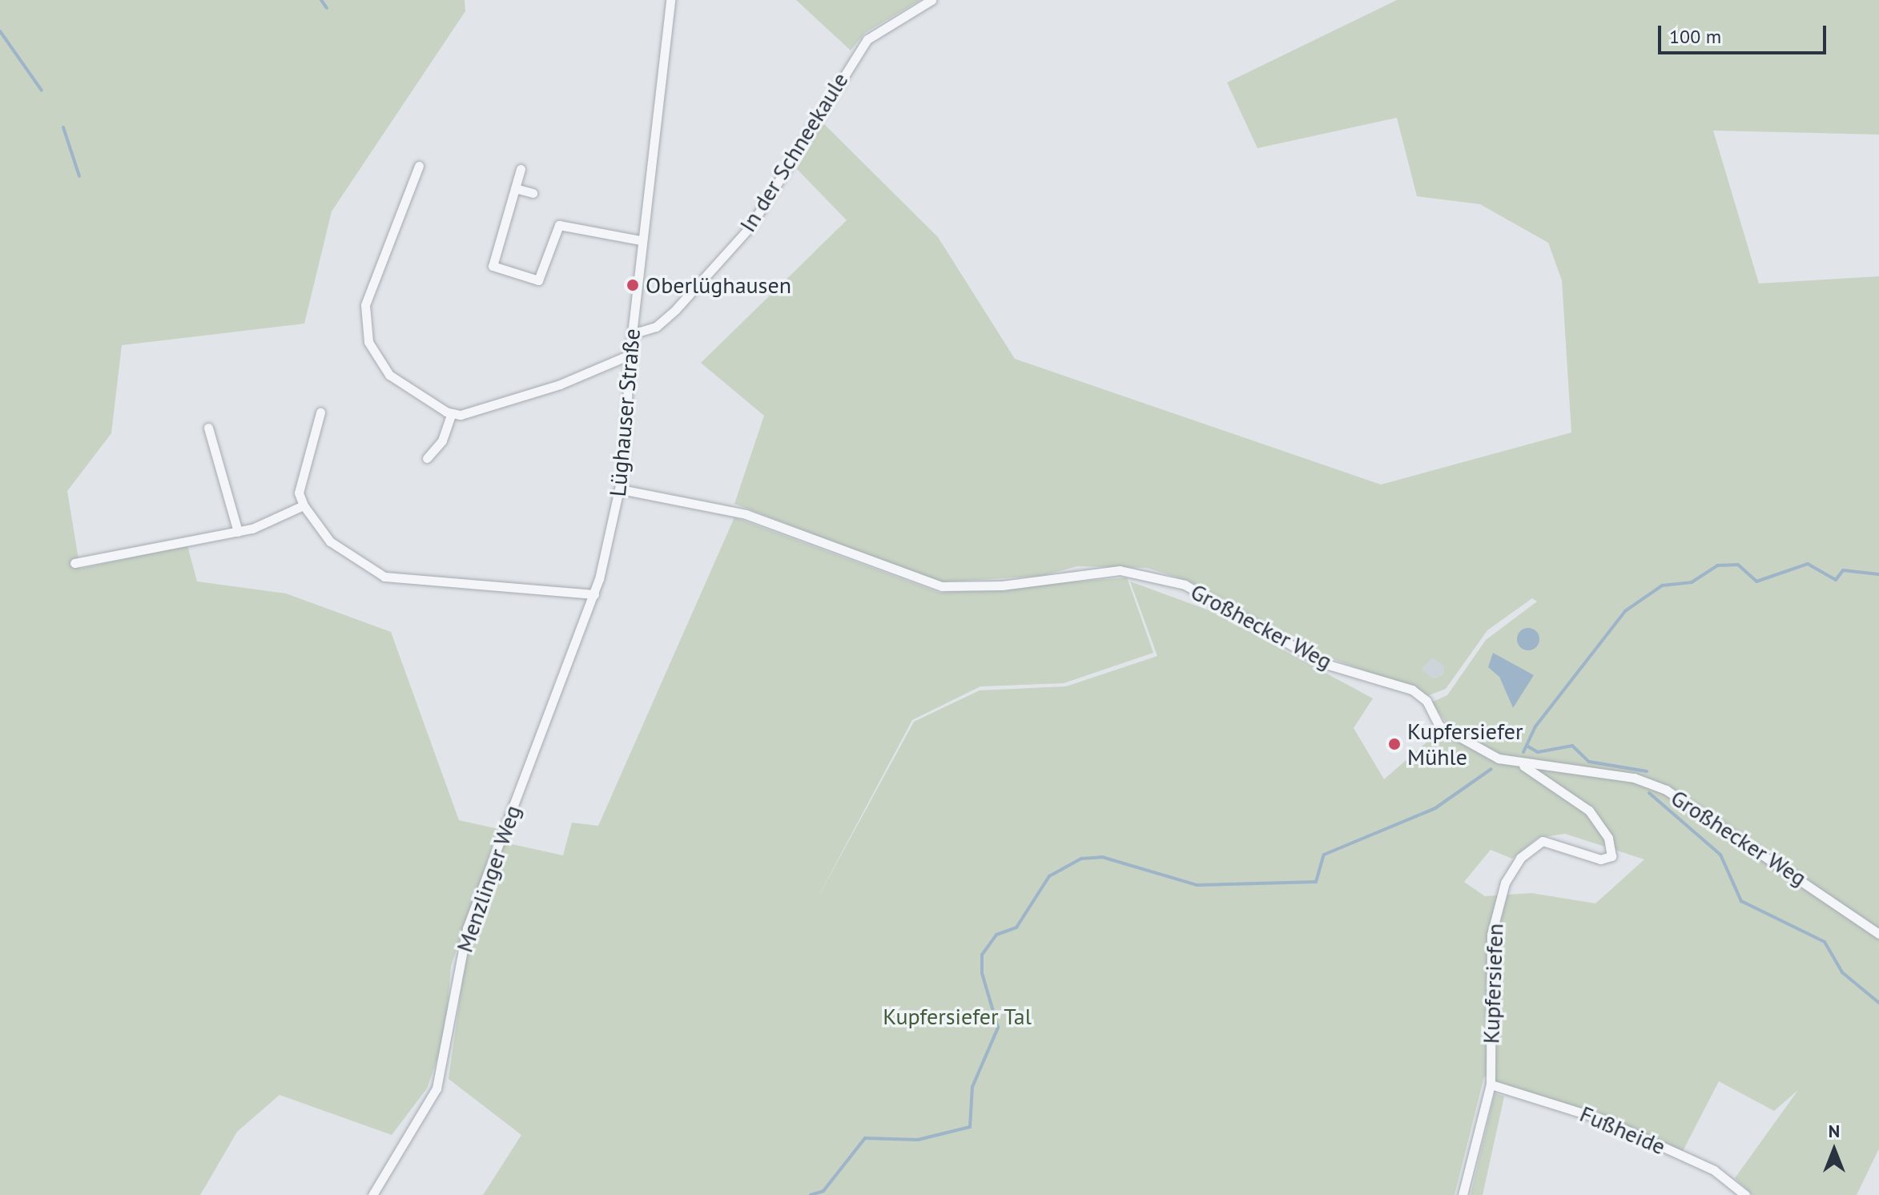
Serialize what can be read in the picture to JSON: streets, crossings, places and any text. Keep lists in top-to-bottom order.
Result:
{
  "streets": {
    "street": [
      "In der Schneekaule",
      "Lüghauser Straße",
      "Großhecker Weg",
      "Menzlinger Weg",
      "Kupfersiefen",
      "Fußheide"
    ]
  },
  "crossings": [
    ["In der Schneekaule", "Lüghauser Straße"],
    ["Lüghauser Straße", "Großhecker Weg"],
    ["Lüghauser Straße", "Menzlinger Weg"],
    ["Großhecker Weg", "Kupfersiefen"],
    ["Kupfersiefen", "Fußheide"]
  ],
  "parks": ["Kupfersiefer Tal"],
  "places": ["Oberlüghausen", "Kupfersiefer Mühle"],
  "scale_bar": "100 m",
  "north": "top"
}
